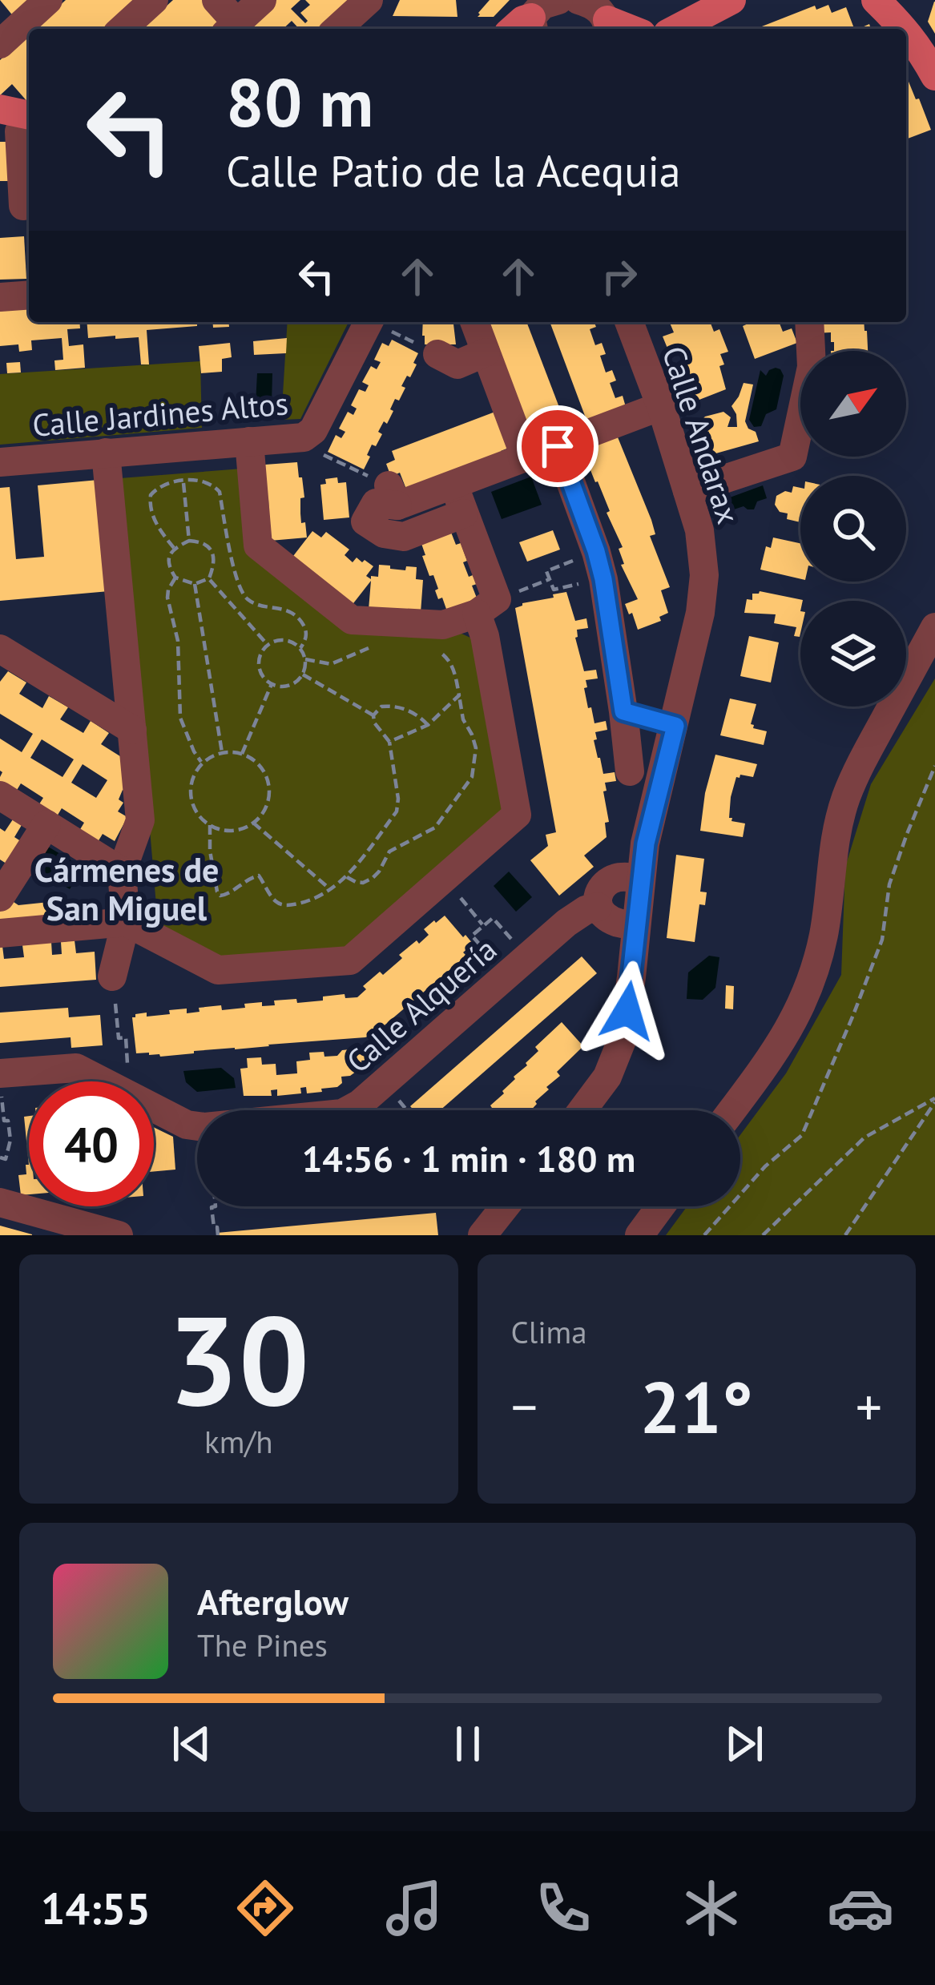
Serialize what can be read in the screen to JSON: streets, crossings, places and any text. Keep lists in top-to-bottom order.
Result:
{
  "streets": {
    "street": ["Calle Jardines Altos", "Calle Andarax", "Calle Alquería"]
  },
  "crossings": [
    ["Calle Andarax", "Calle Alquería"]
  ],
  "districts": ["Cármenes de San Miguel"],
  "north": "top right",
  "page": {
    "turn": ["80 m", "Calle Patio de la Acequia"],
    "limit": "40",
    "trip": "14:56 · 1 min · 180 m",
    "tile": [
      ["30", "km/h"],
      "Clima"
    ],
    "heat": ["−", "21°", "+"],
    "song": ["Afterglow", "The Pines"],
    "tabs": "14:55"
  }
}
